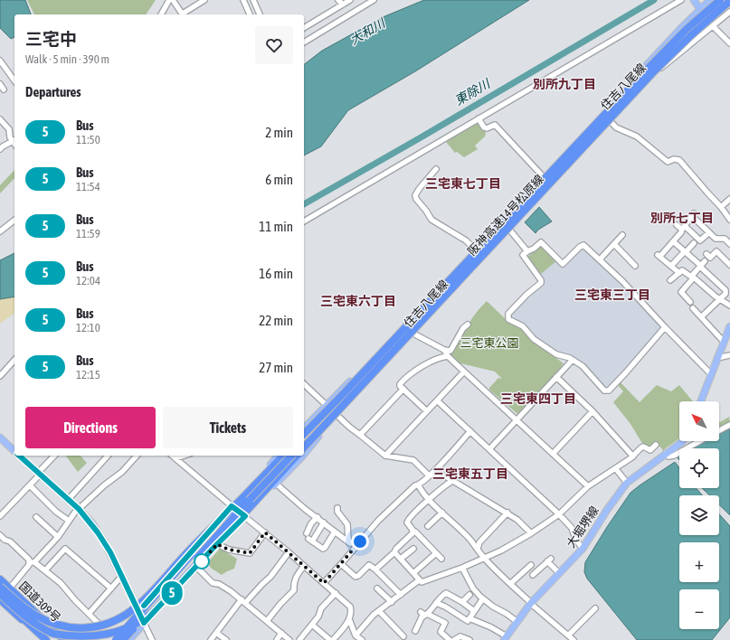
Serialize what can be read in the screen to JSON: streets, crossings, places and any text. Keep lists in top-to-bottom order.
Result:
{
  "streets": {
    "highway": ["阪神高速14号松原線", "国道309号"],
    "main road": ["住吉八尾線", "大堀堺線"]
  },
  "districts": [
    "別所九丁目",
    "三宅東七丁目",
    "別所七丁目",
    "三宅東三丁目",
    "三宅東六丁目",
    "三宅東四丁目",
    "三宅東五丁目"
  ],
  "water": ["大和川", "東除川"],
  "parks": ["三宅東公園"],
  "lines": ["bus line 5"],
  "north": "top left",
  "page": {
    "on_map": "5",
    "heading": [
      ["三宅中", "Walk · 5 min · 390 m"],
      "Departures"
    ],
    "list": [
      {
        "mark": "5",
        "name": "Bus",
        "note": "11:50",
        "value": "2 min"
      },
      {
        "mark": "5",
        "name": "Bus",
        "note": "11:54",
        "value": "6 min"
      },
      {
        "mark": "5",
        "name": "Bus",
        "note": "11:59",
        "value": "11 min"
      },
      {
        "mark": "5",
        "name": "Bus",
        "note": "12:04",
        "value": "16 min"
      },
      {
        "mark": "5",
        "name": "Bus",
        "note": "12:10",
        "value": "22 min"
      },
      {
        "mark": "5",
        "name": "Bus",
        "note": "12:15",
        "value": "27 min"
      }
    ],
    "buttons": ["Directions", "Tickets"],
    "map_buttons": ["+", "−"]
  }
}
